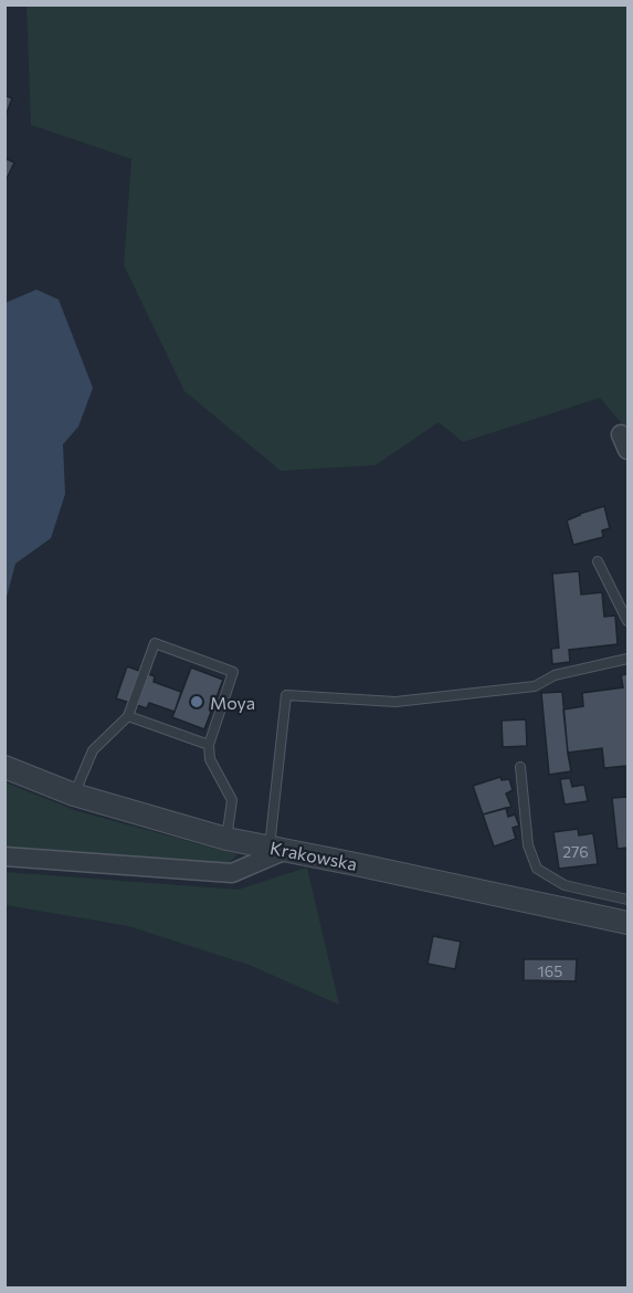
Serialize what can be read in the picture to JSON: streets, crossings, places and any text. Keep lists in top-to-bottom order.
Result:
{
  "streets": {
    "street": ["Krakowska"]
  },
  "places": ["Moya"],
  "house_numbers": ["276", "165"]
}
